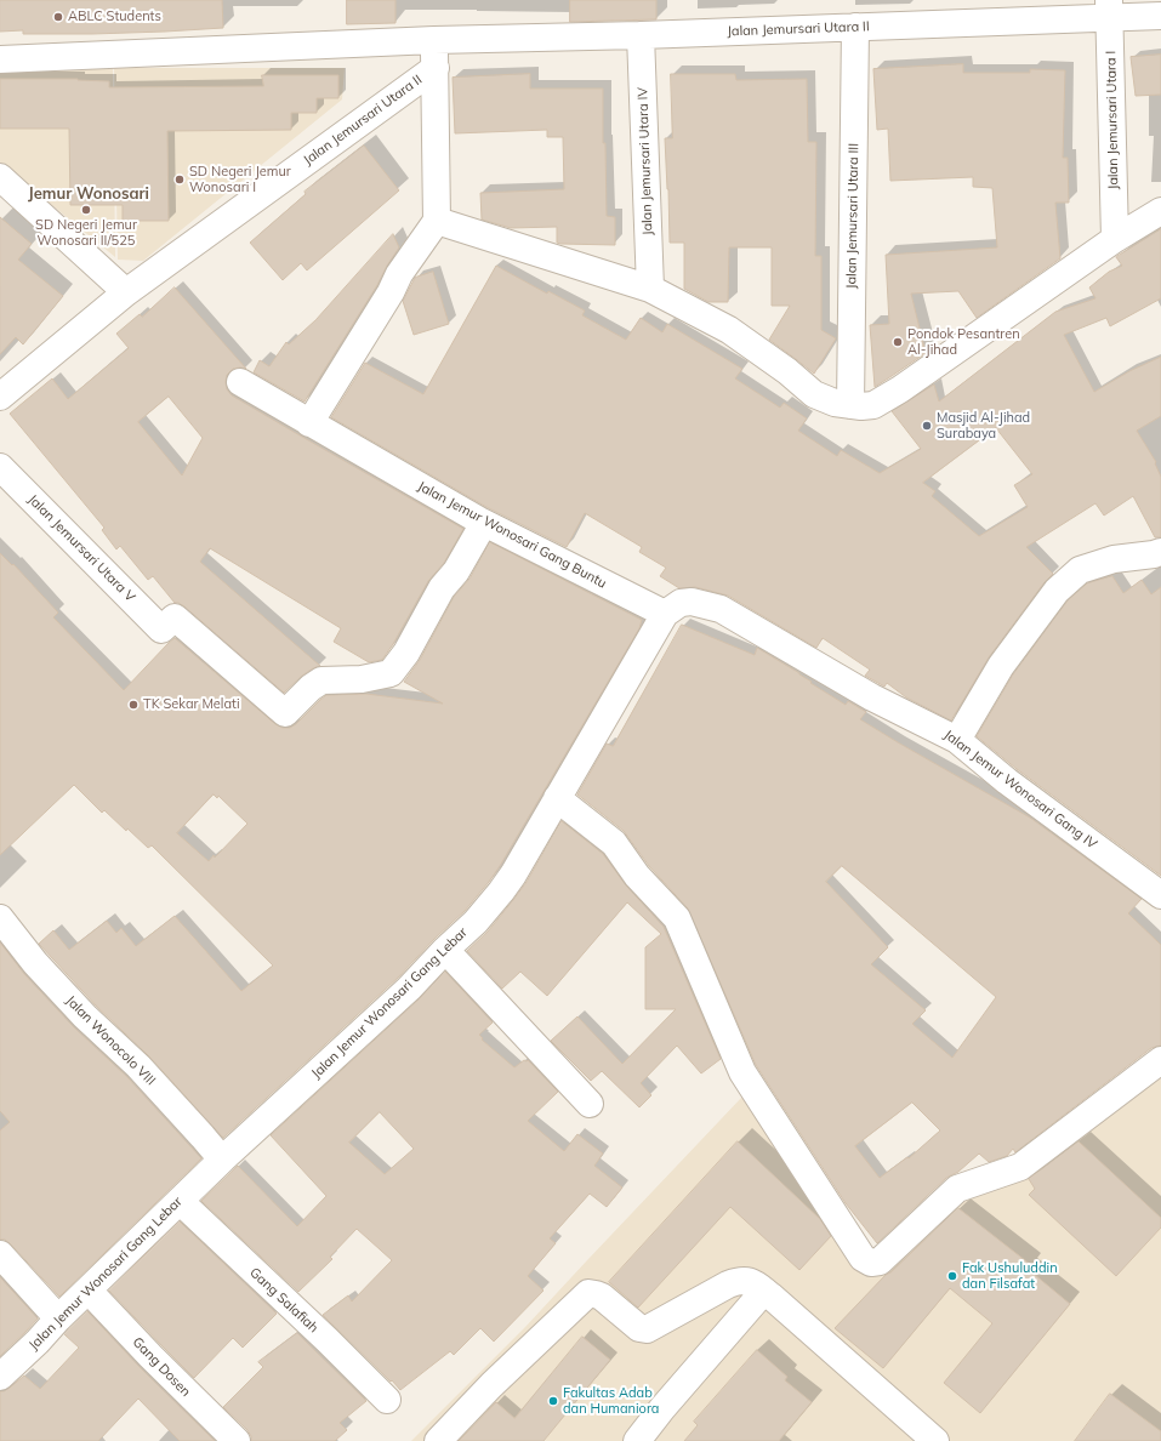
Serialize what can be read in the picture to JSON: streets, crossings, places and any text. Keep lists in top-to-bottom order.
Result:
{
  "streets": {
    "street": [
      "Jalan Jemursari Utara II",
      "Jalan Jemursari Utara I",
      "Jalan Jemursari Utara IV",
      "Jalan Jemursari Utara III",
      "Jalan Jemur Wonosari Gang Buntu",
      "Jalan Jemursari Utara V",
      "Jalan Jemur Wonosari Gang IV",
      "Jalan Jemur Wonosari Gang Lebar",
      "Jalan Wonocolo VIII",
      "Gang Salafiah",
      "Gang Dosen"
    ]
  },
  "crossings": [
    ["Jalan Jemursari Utara II", "Jalan Jemursari Utara I"],
    ["Jalan Jemursari Utara II", "Jalan Jemursari Utara IV"],
    ["Jalan Jemursari Utara II", "Jalan Jemursari Utara III"],
    ["Jalan Jemur Wonosari Gang Buntu", "Jalan Jemursari Utara V"],
    ["Jalan Jemur Wonosari Gang Buntu", "Jalan Jemur Wonosari Gang IV"],
    ["Jalan Jemur Wonosari Gang Buntu", "Jalan Jemur Wonosari Gang Lebar"],
    ["Jalan Jemur Wonosari Gang IV", "Jalan Jemur Wonosari Gang Lebar"],
    ["Jalan Jemur Wonosari Gang Lebar", "Jalan Wonocolo VIII"],
    ["Jalan Jemur Wonosari Gang Lebar", "Gang Salafiah"],
    ["Jalan Jemur Wonosari Gang Lebar", "Gang Dosen"]
  ],
  "districts": ["Jemur Wonosari"],
  "places": [
    "ABLC Students",
    "SD Negeri Jemur Wonosari I",
    "SD Negeri Jemur Wonosari II/525",
    "Pondok Pesantren Al-Jihad",
    "Masjid Al-Jihad Surabaya",
    "TK Sekar Melati",
    "Fak Ushuluddin dan Filsafat",
    "Fakultas Adab dan Humaniora"
  ]
}
